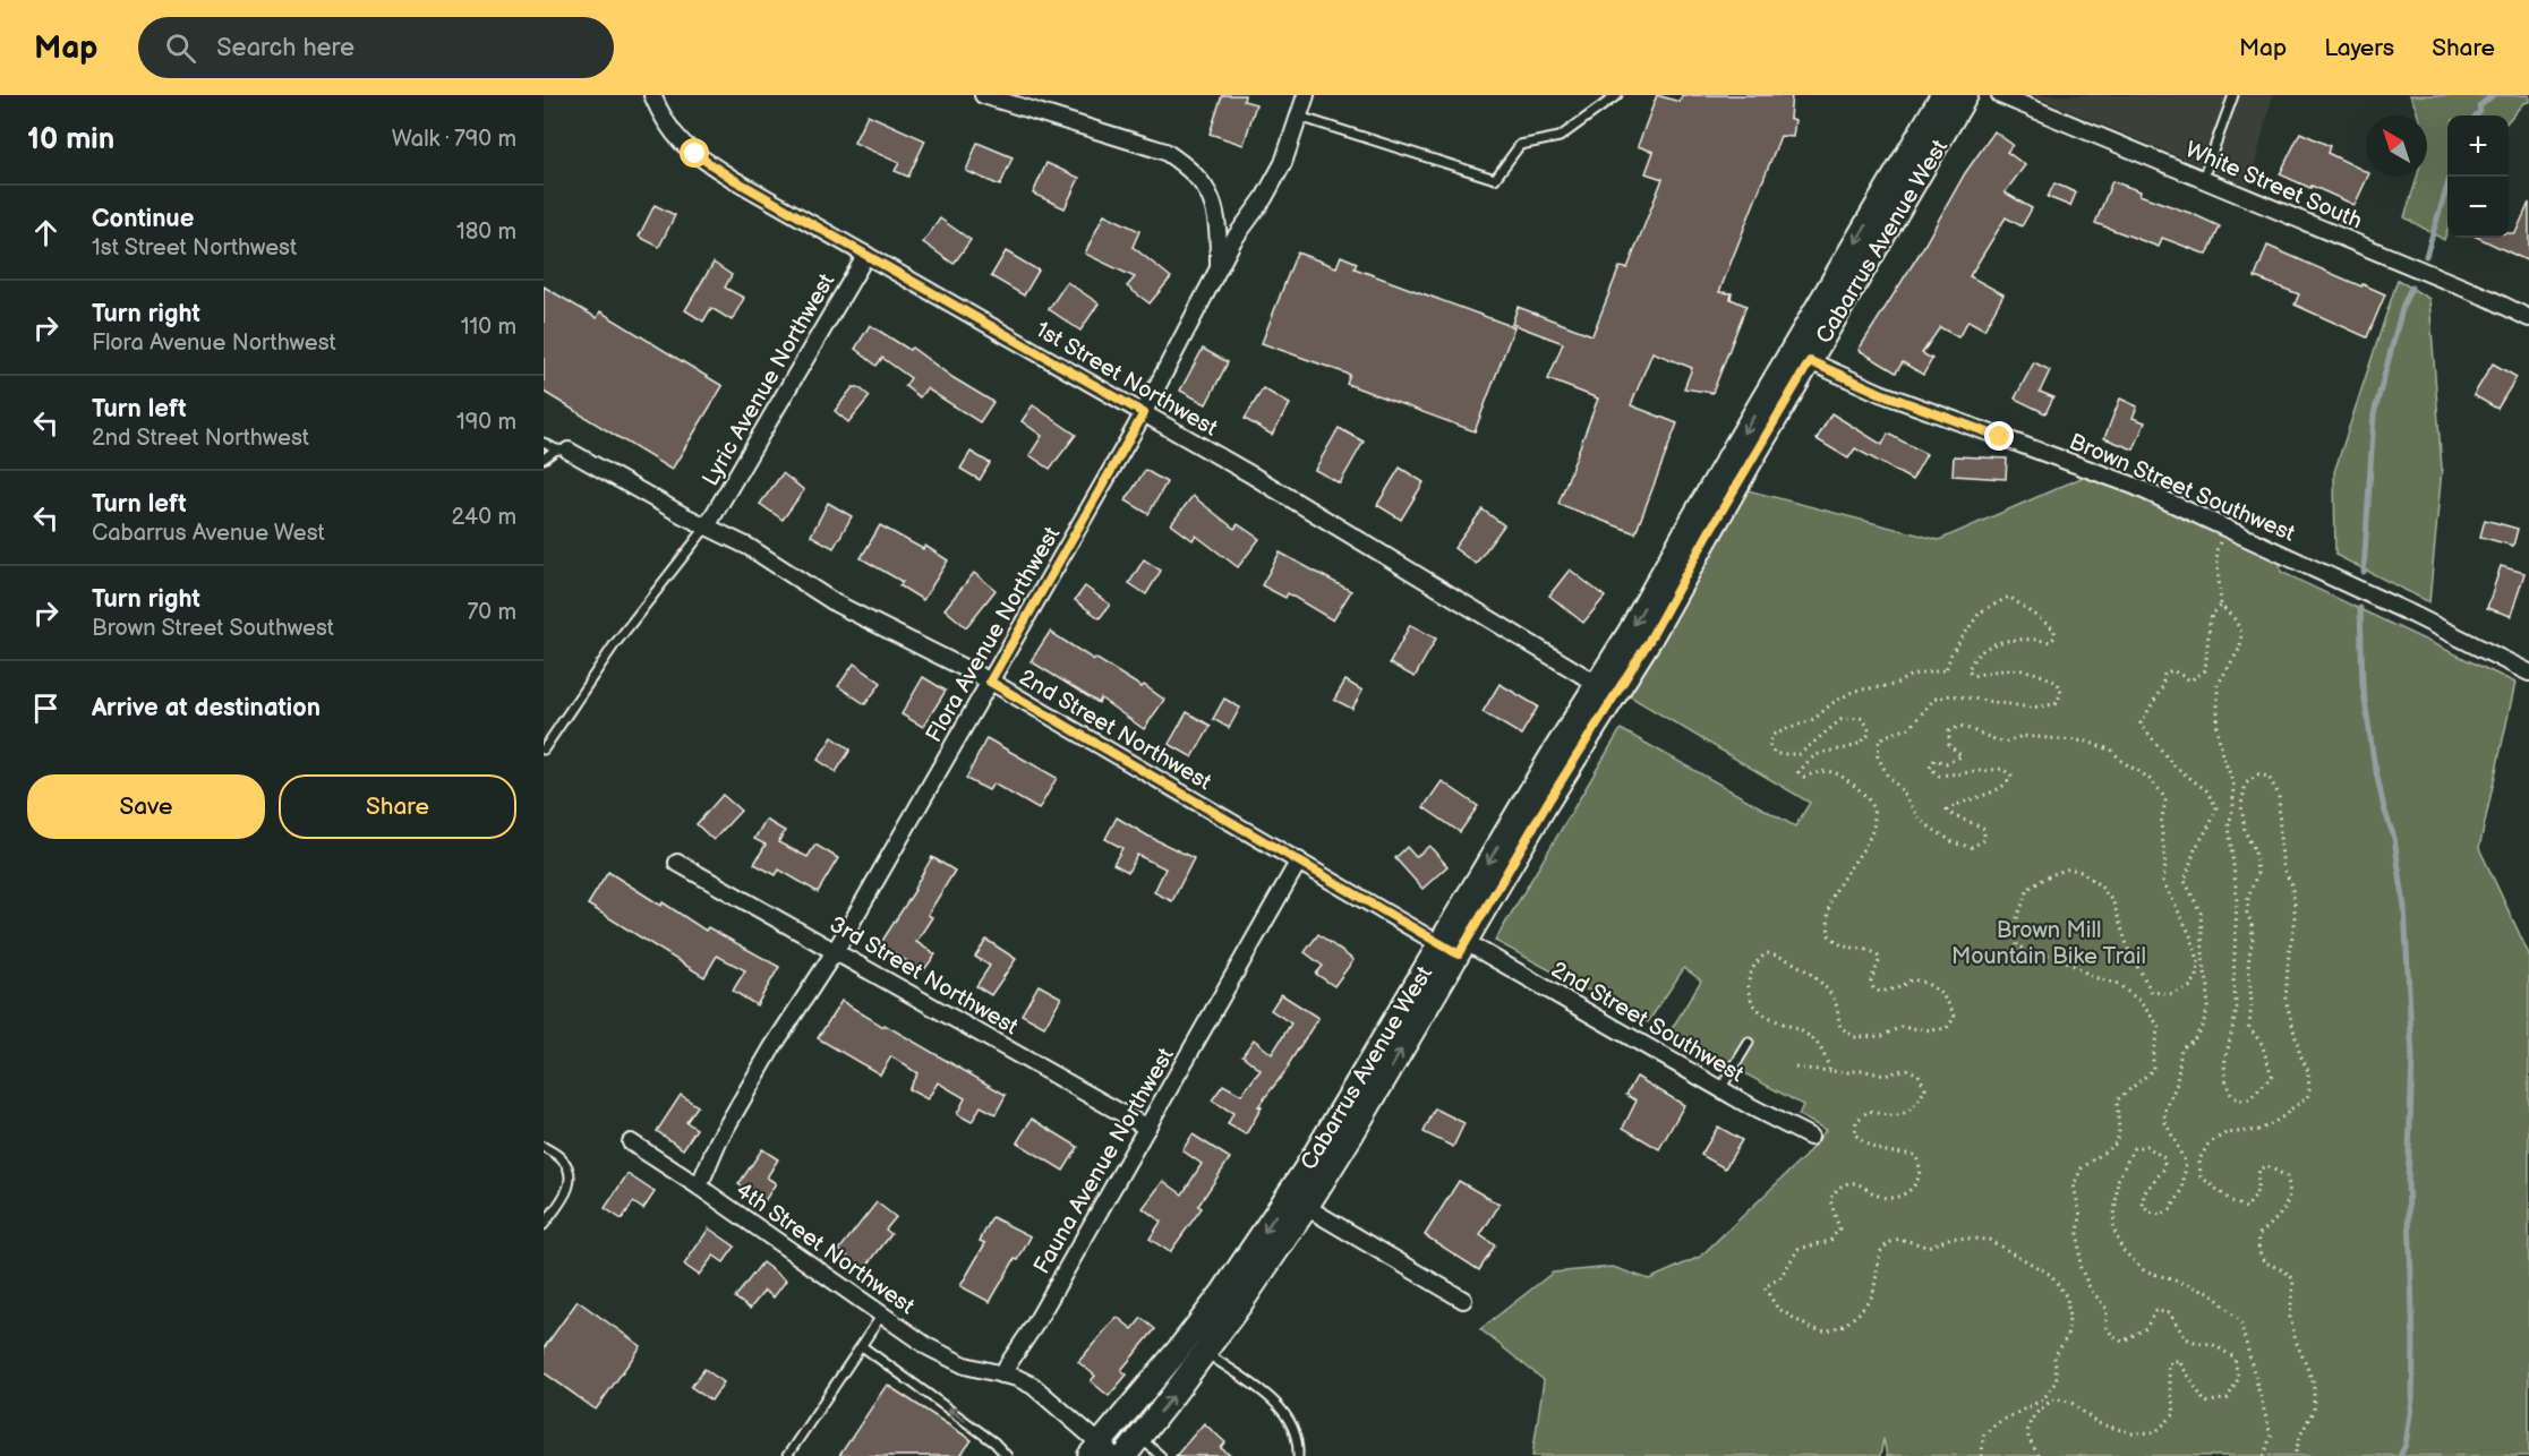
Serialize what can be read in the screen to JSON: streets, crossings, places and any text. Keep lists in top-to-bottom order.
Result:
{
  "streets": {
    "main road": ["Cabarrus Avenue West"],
    "street": [
      "White Street South",
      "1st Street Northwest",
      "Lyric Avenue Northwest",
      "Brown Street Southwest",
      "Flora Avenue Northwest",
      "2nd Street Northwest",
      "3rd Street Northwest",
      "2nd Street Southwest",
      "Fauna Avenue Northwest",
      "4th Street Northwest"
    ]
  },
  "crossings": [
    ["Cabarrus Avenue West", "1st Street Northwest"],
    ["Cabarrus Avenue West", "Brown Street Southwest"],
    ["Cabarrus Avenue West", "2nd Street Northwest"],
    ["Cabarrus Avenue West", "2nd Street Southwest"],
    ["1st Street Northwest", "Lyric Avenue Northwest"],
    ["1st Street Northwest", "Flora Avenue Northwest"],
    ["Lyric Avenue Northwest", "2nd Street Northwest"],
    ["Flora Avenue Northwest", "2nd Street Northwest"],
    ["Flora Avenue Northwest", "3rd Street Northwest"],
    ["Flora Avenue Northwest", "4th Street Northwest"],
    ["2nd Street Northwest", "2nd Street Southwest"],
    ["2nd Street Northwest", "Fauna Avenue Northwest"],
    ["3rd Street Northwest", "Fauna Avenue Northwest"],
    ["Fauna Avenue Northwest", "4th Street Northwest"]
  ],
  "parks": ["Brown Mill Mountain Bike Trail"],
  "north": "top left",
  "page": {
    "header": "Map",
    "search": "Search here",
    "nav": ["Map", "Layers", "Share"],
    "heading": ["10 min", "Walk · 790 m"],
    "map_buttons": ["+", "−"],
    "list": [
      ["Continue", "1st Street Northwest", "180 m"],
      ["Turn right", "Flora Avenue Northwest", "110 m"],
      ["Turn left", "2nd Street Northwest", "190 m"],
      ["Turn left", "Cabarrus Avenue West", "240 m"],
      ["Turn right", "Brown Street Southwest", "70 m"],
      "Arrive at destination"
    ],
    "buttons": ["Save", "Share"]
  }
}
